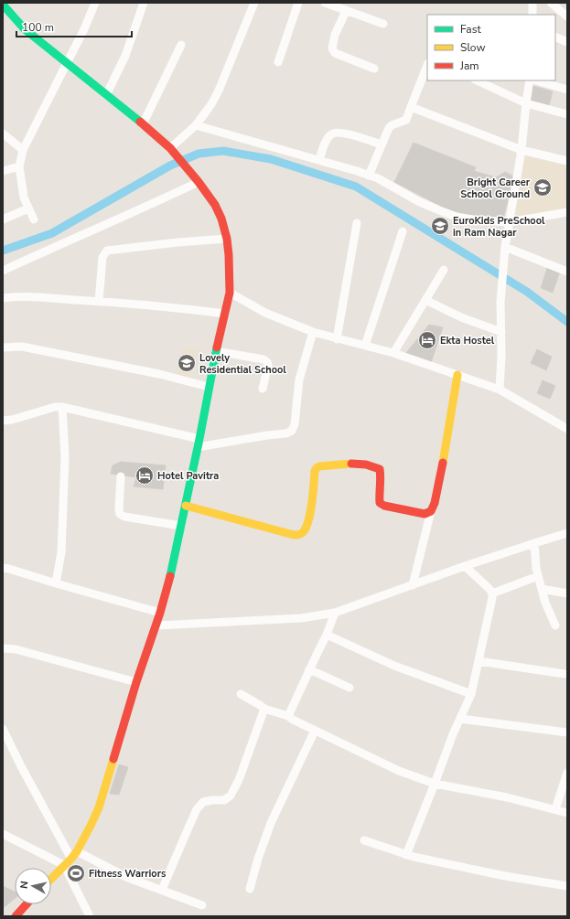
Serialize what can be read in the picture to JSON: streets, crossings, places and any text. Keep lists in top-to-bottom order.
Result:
{
  "places": {
    "school or university": ["Bright Career School Ground", "EuroKids PreSchool in Ram Nagar", "Lovely Residential School"],
    "hotel": ["Ekta Hostel", "Hotel Pavitra"],
    "sports": ["Fitness Warriors"]
  },
  "legend": ["Fast", "Slow", "Jam"],
  "scale_bar": "100 m",
  "north": "left"
}
